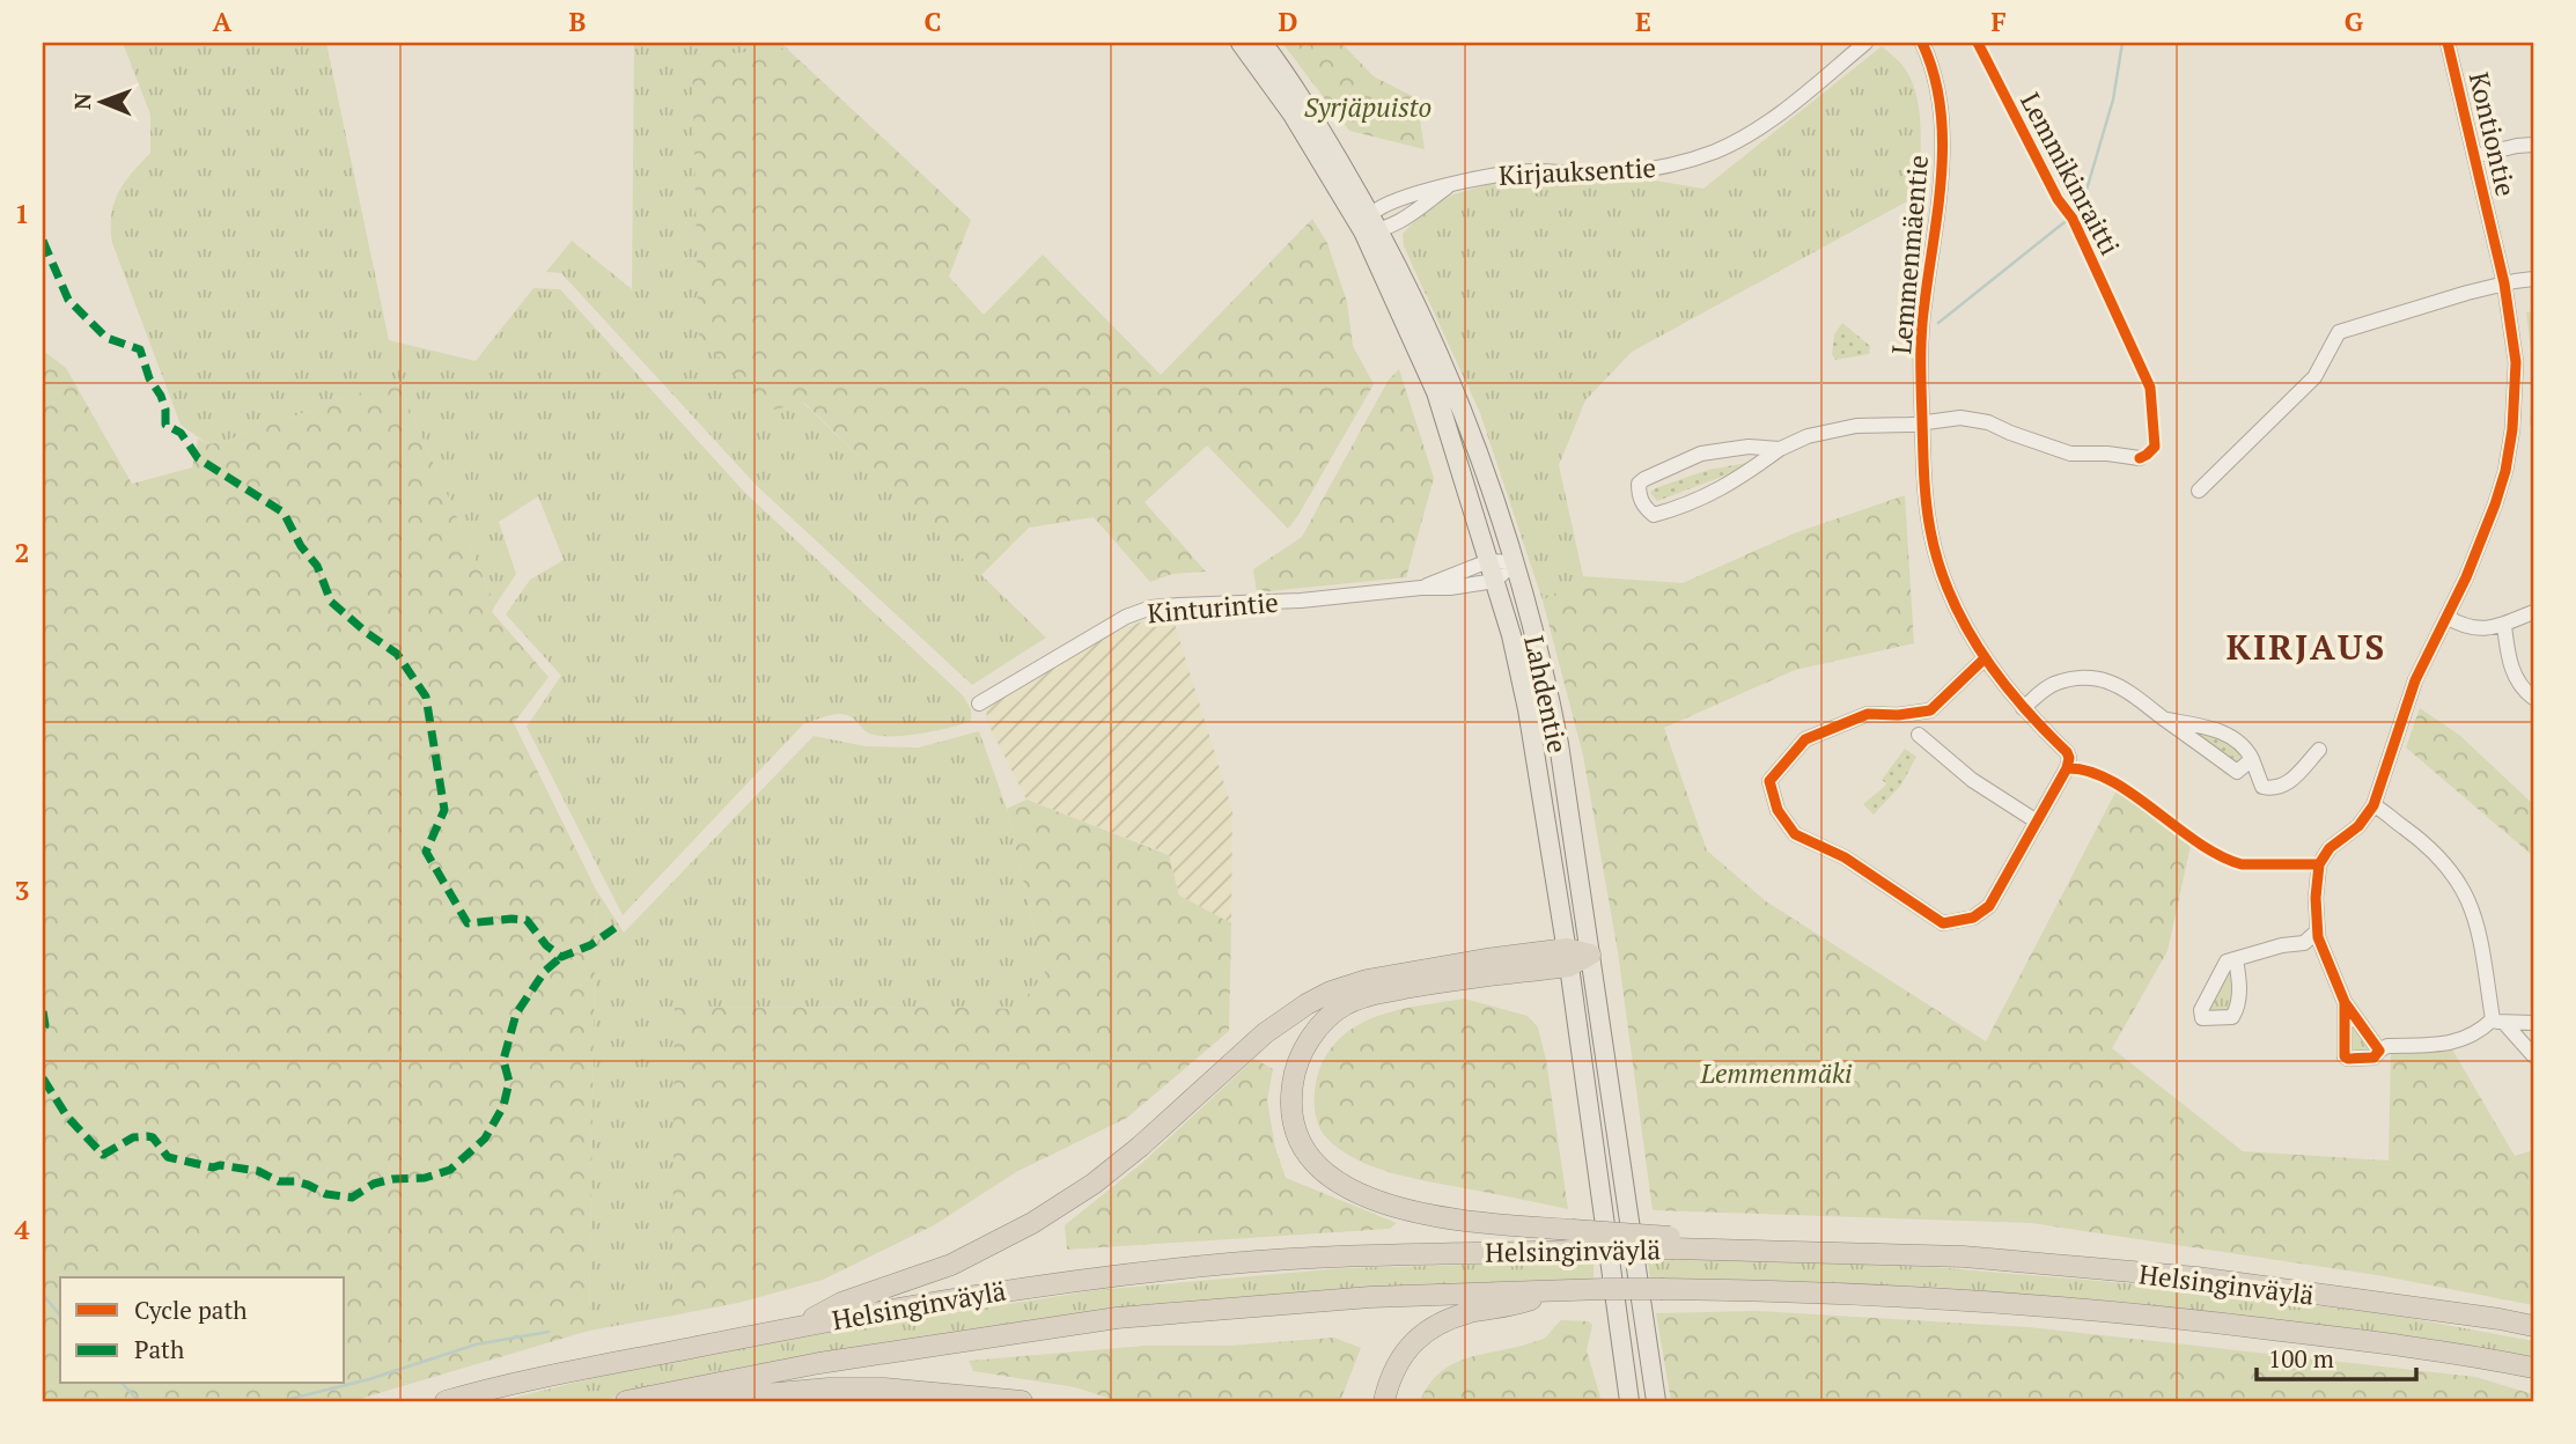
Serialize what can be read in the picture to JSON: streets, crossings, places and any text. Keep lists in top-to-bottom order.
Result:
{
  "streets": {
    "highway": ["Helsinginväylä"],
    "main road": ["Lahdentie"],
    "street": [
      "Kontiontie",
      "Kirjauksentie",
      "Lemmenmäentie",
      "Kinturintie"
    ],
    "cycle path": ["Lemmikinraitti"]
  },
  "crossings": [
    ["Kirjauksentie", "Lahdentie"],
    ["Kinturintie", "Lahdentie"]
  ],
  "districts": ["KIRJAUS"],
  "parks": ["Syrjäpuisto", "Lemmenmäki"],
  "legend": ["Cycle path", "Path"],
  "scale_bar": "100 m",
  "north": "left",
  "grid": {
    "columns": [
      "A",
      "B",
      "C",
      "D",
      "E",
      "F",
      "G"
    ],
    "rows": [
      "1",
      "2",
      "3",
      "4"
    ]
  }
}
